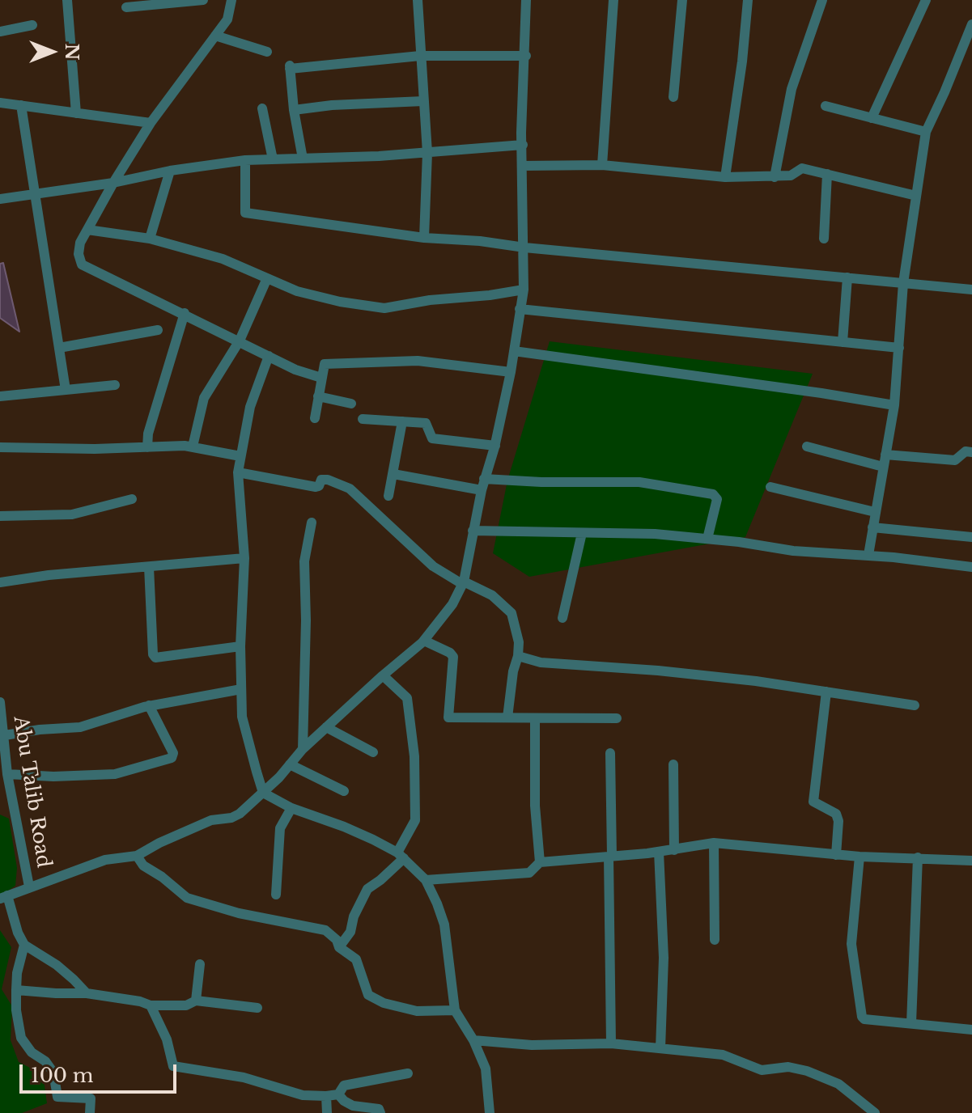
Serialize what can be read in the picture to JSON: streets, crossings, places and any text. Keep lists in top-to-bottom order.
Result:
{
  "streets": {
    "street": ["Abu Talib Road"]
  },
  "scale_bar": "100 m",
  "north": "right"
}
